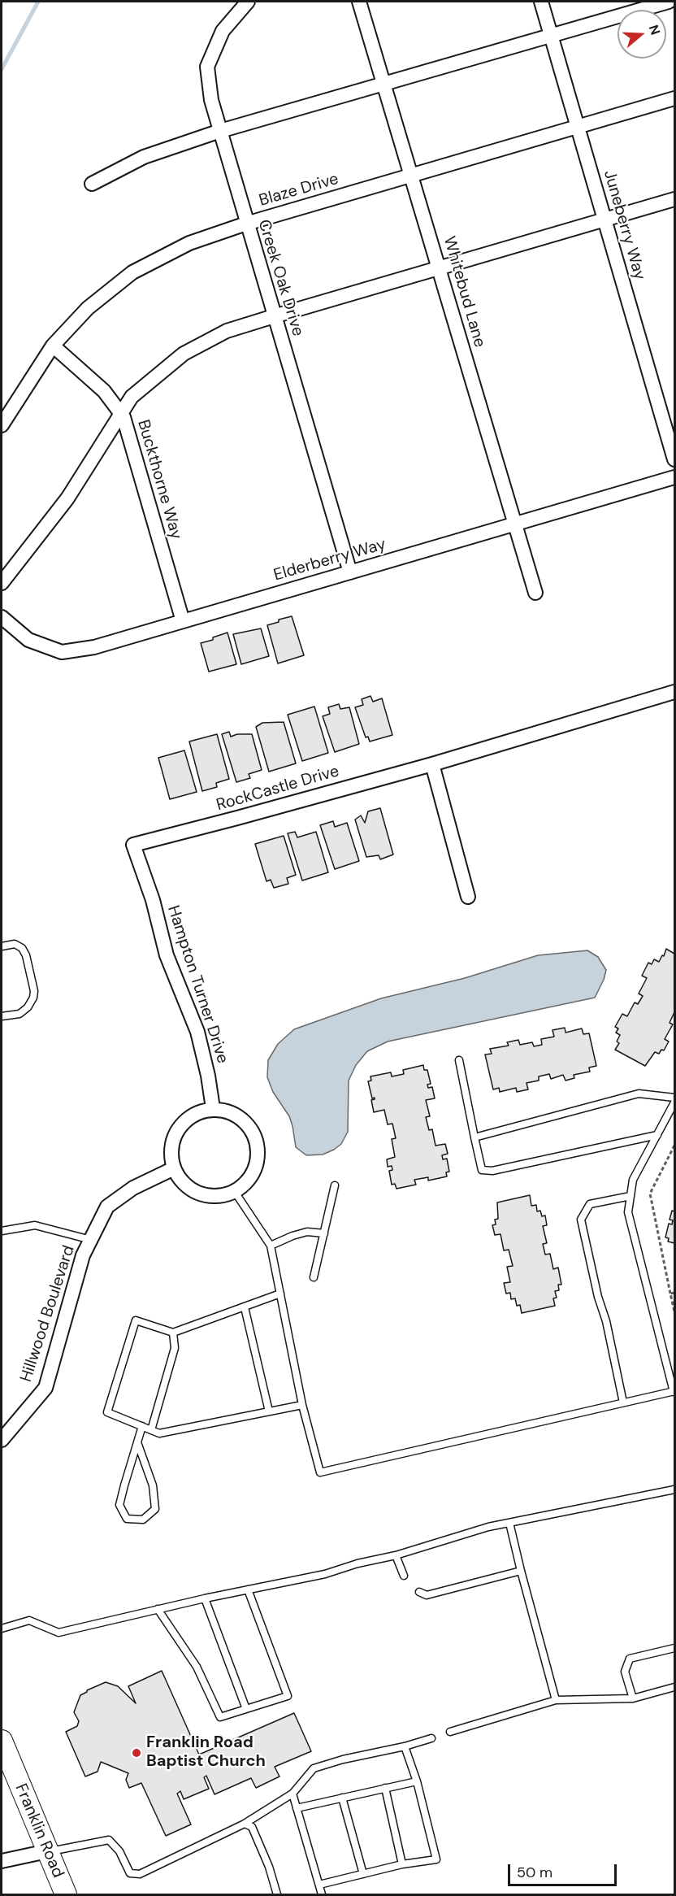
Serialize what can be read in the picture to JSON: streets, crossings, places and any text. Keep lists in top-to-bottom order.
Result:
{
  "streets": {
    "main road": ["Franklin Road"],
    "street": [
      "Blaze Drive",
      "Juneberry Way",
      "Creek Oak Drive",
      "Whitebud Lane",
      "Buckthorne Way",
      "Elderberry Way",
      "RockCastle Drive",
      "Hampton Turner Drive",
      "Hillwood Boulevard"
    ]
  },
  "crossings": [
    ["Blaze Drive", "Juneberry Way"],
    ["Blaze Drive", "Creek Oak Drive"],
    ["Blaze Drive", "Whitebud Lane"],
    ["Blaze Drive", "Buckthorne Way"],
    ["Creek Oak Drive", "Elderberry Way"],
    ["Whitebud Lane", "Elderberry Way"],
    ["Buckthorne Way", "Elderberry Way"],
    ["RockCastle Drive", "Hampton Turner Drive"],
    ["Hampton Turner Drive", "Hillwood Boulevard"]
  ],
  "places": ["Franklin Road Baptist Church"],
  "scale_bar": "50 m",
  "north": "right"
}
